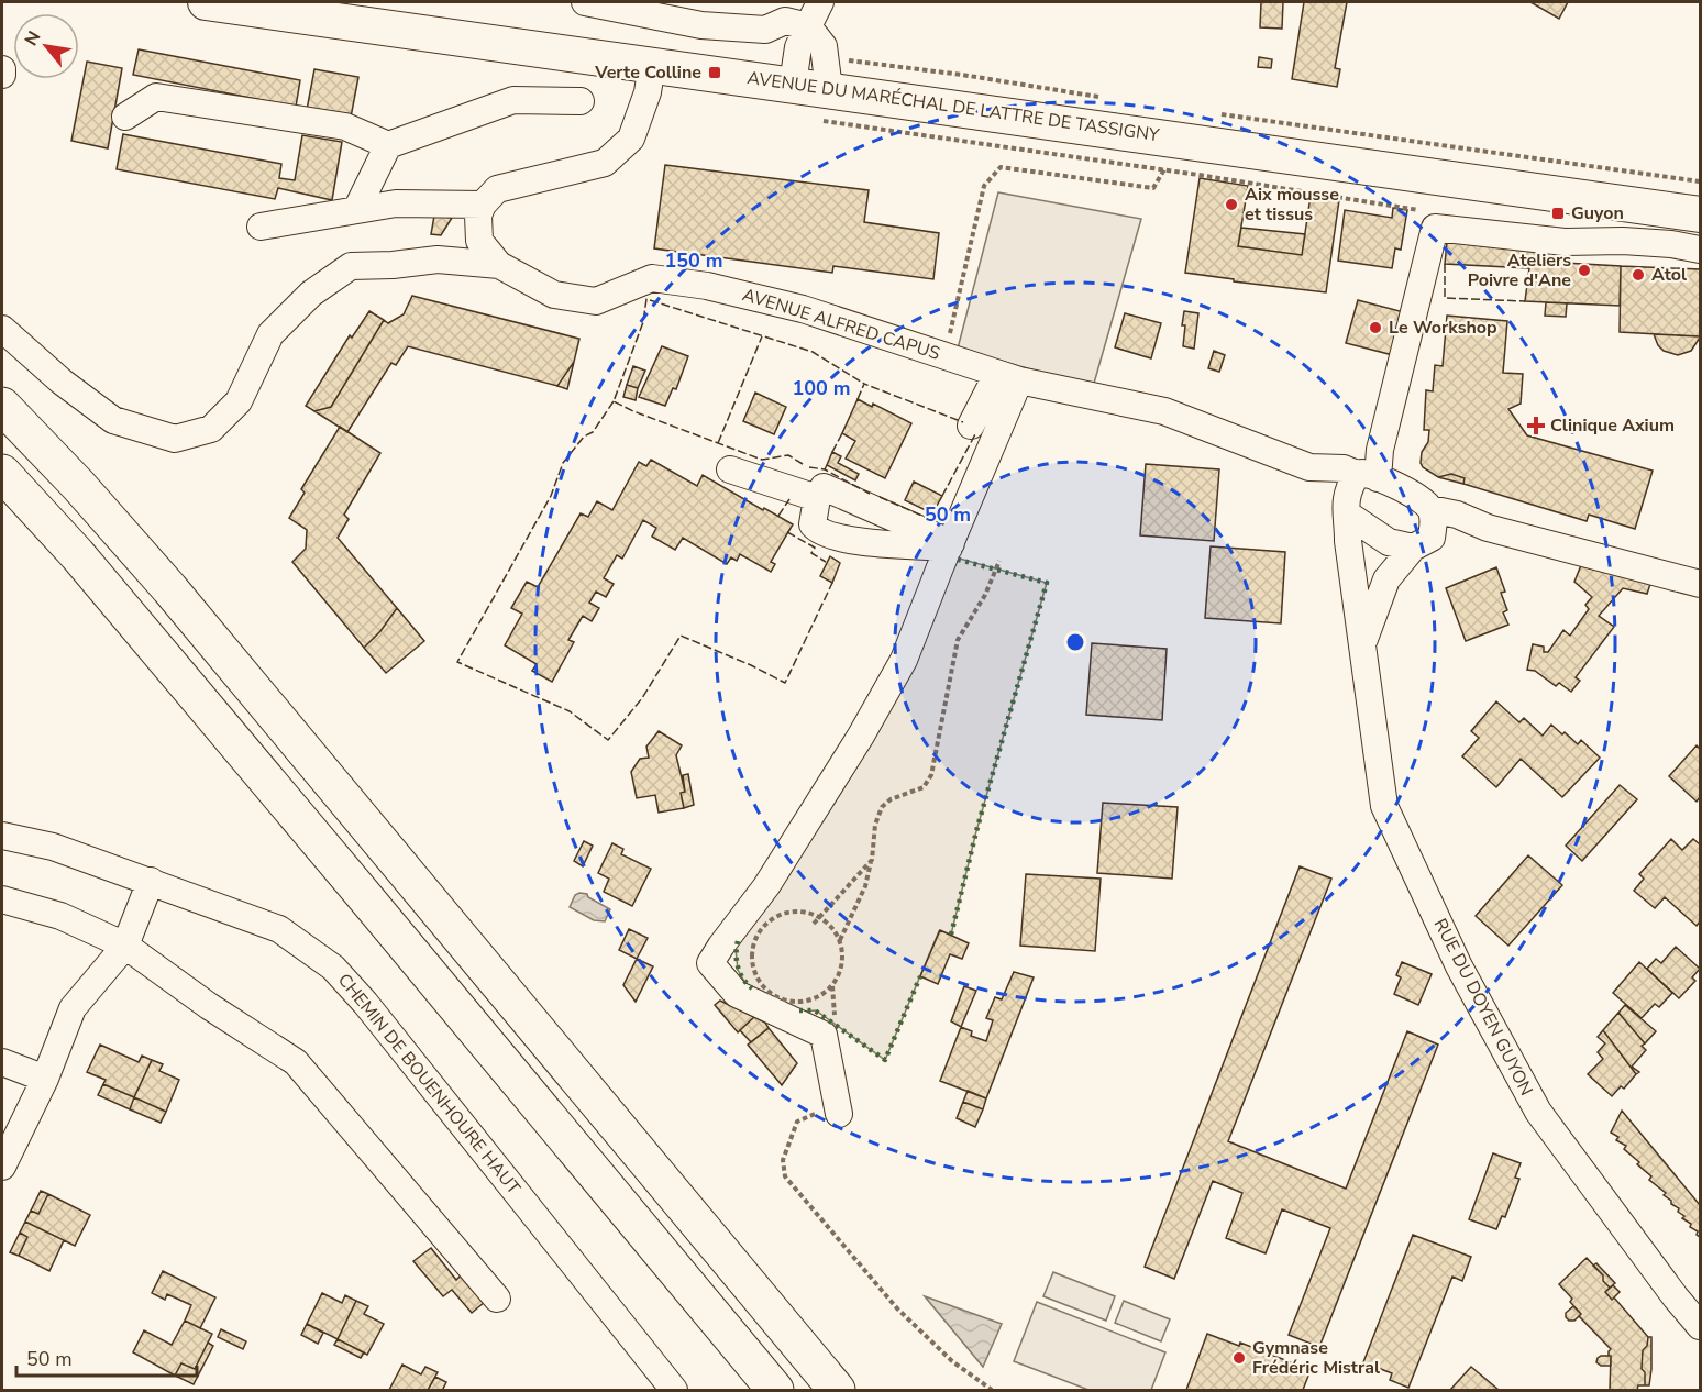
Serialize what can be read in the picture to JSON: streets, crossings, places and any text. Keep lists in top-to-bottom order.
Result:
{
  "streets": {
    "main road": ["AVENUE DU MARÉCHAL DE LATTRE DE TASSIGNY"],
    "street": ["AVENUE ALFRED CAPUS", "RUE DU DOYEN GUYON", "CHEMIN DE BOUENHOURE HAUT"]
  },
  "places": {
    "transit": ["Verte Colline", "Guyon"],
    "other": [
      "Aix mousse et tissus",
      "Ateliers Poivre d'Ane",
      "Atol",
      "Le Workshop",
      "Gymnase Frédéric Mistral"
    ],
    "health": ["Clinique Axium"]
  },
  "scale_bar": "50 m",
  "north": "top left",
  "rings": ["150 m", "100 m", "50 m"]
}
